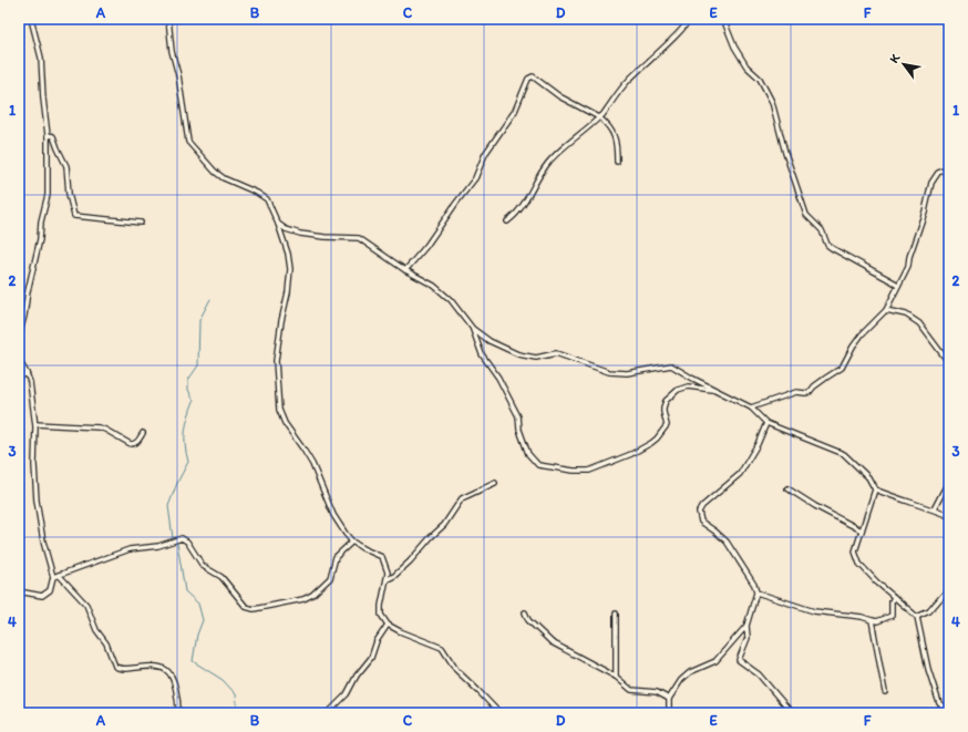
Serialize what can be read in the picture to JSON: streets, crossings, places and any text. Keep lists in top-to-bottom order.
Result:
{
  "north": "top left",
  "grid": {
    "columns": [
      "A",
      "B",
      "C",
      "D",
      "E",
      "F"
    ],
    "rows": [
      "1",
      "2",
      "3",
      "4"
    ]
  }
}
